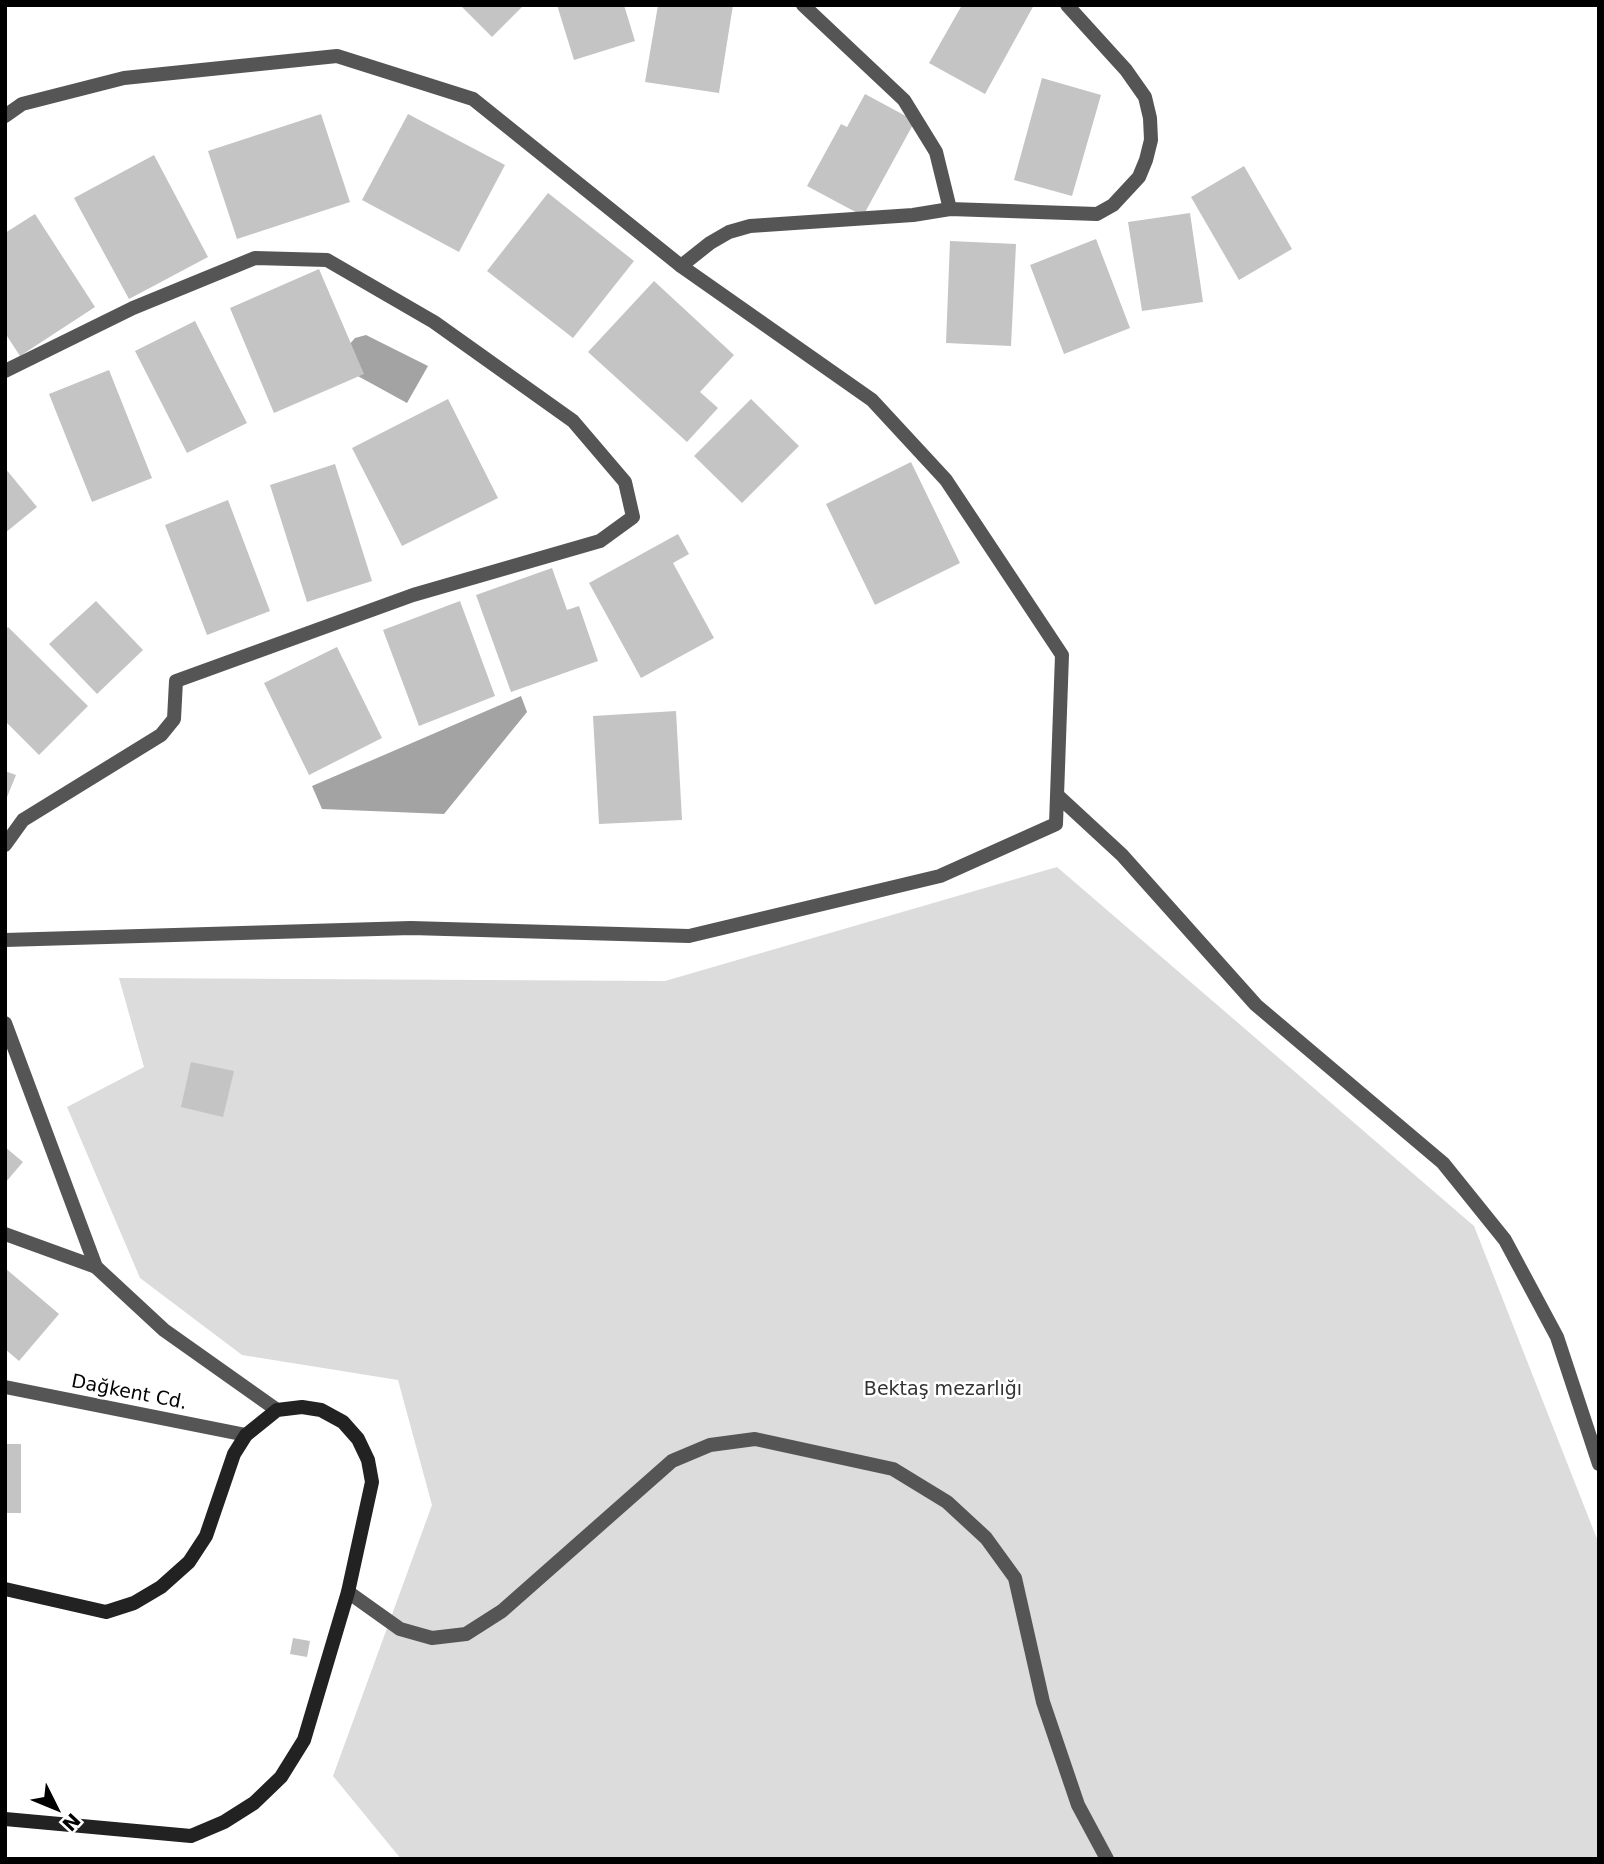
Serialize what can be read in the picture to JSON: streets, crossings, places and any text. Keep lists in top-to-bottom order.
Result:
{
  "streets": {
    "street": ["Dağkent Cd."]
  },
  "parks": ["Bektaş mezarlığı"],
  "north": "bottom right"
}
